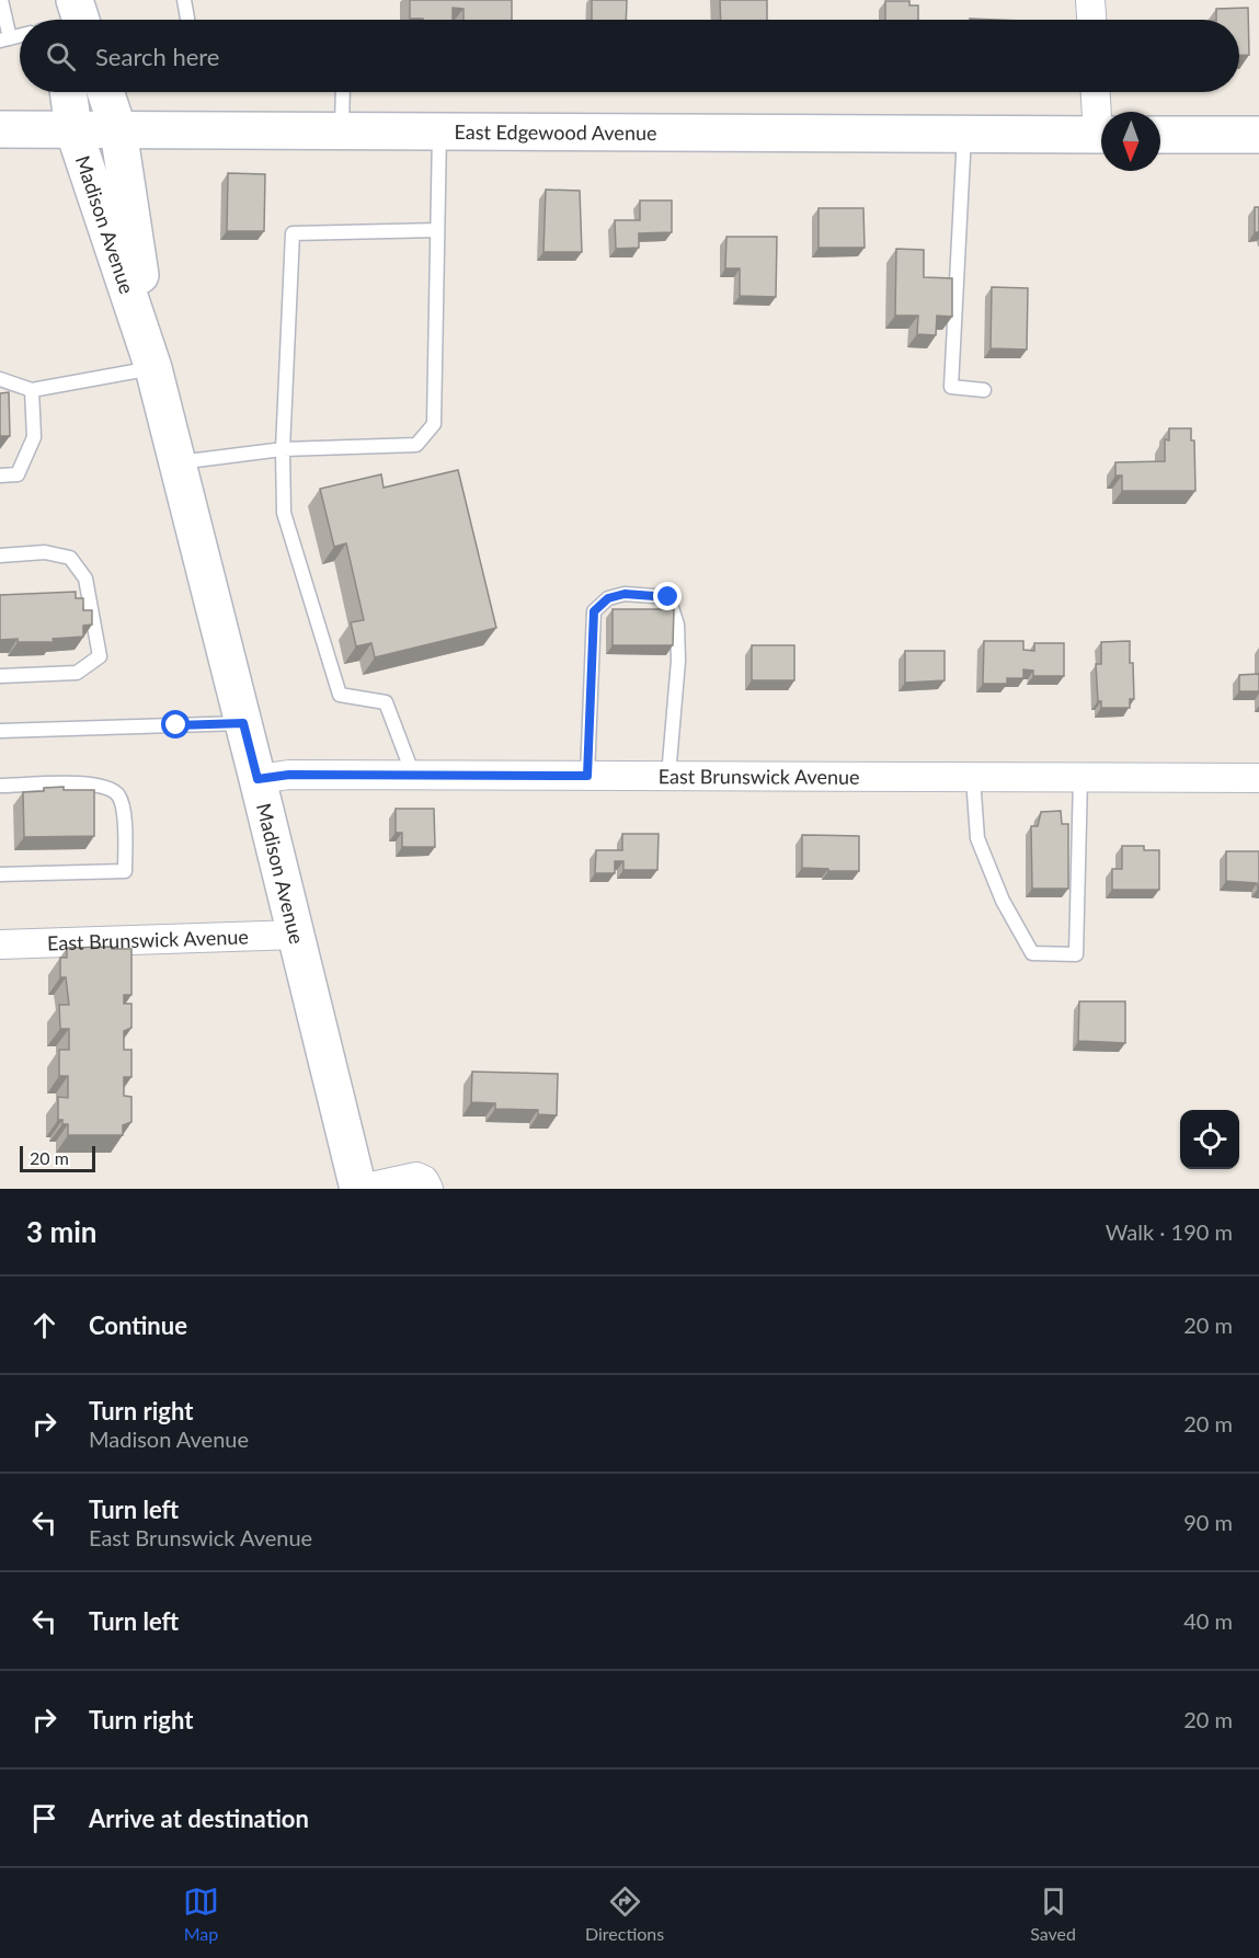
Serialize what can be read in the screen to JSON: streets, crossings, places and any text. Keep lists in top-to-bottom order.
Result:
{
  "streets": {
    "main road": ["East Edgewood Avenue", "Madison Avenue"],
    "street": ["East Brunswick Avenue"]
  },
  "crossings": [
    ["East Edgewood Avenue", "Madison Avenue"],
    ["Madison Avenue", "East Brunswick Avenue"]
  ],
  "scale_bar": "20 m",
  "north": "bottom",
  "page": {
    "search": "Search here",
    "scale": "20 m",
    "heading": ["3 min", "Walk · 190 m"],
    "list": [
      ["Continue", "20 m"],
      ["Turn right", "Madison Avenue", "20 m"],
      ["Turn left", "East Brunswick Avenue", "90 m"],
      ["Turn left", "40 m"],
      ["Turn right", "20 m"],
      "Arrive at destination"
    ],
    "nav": ["Map", "Directions", "Saved"]
  }
}
